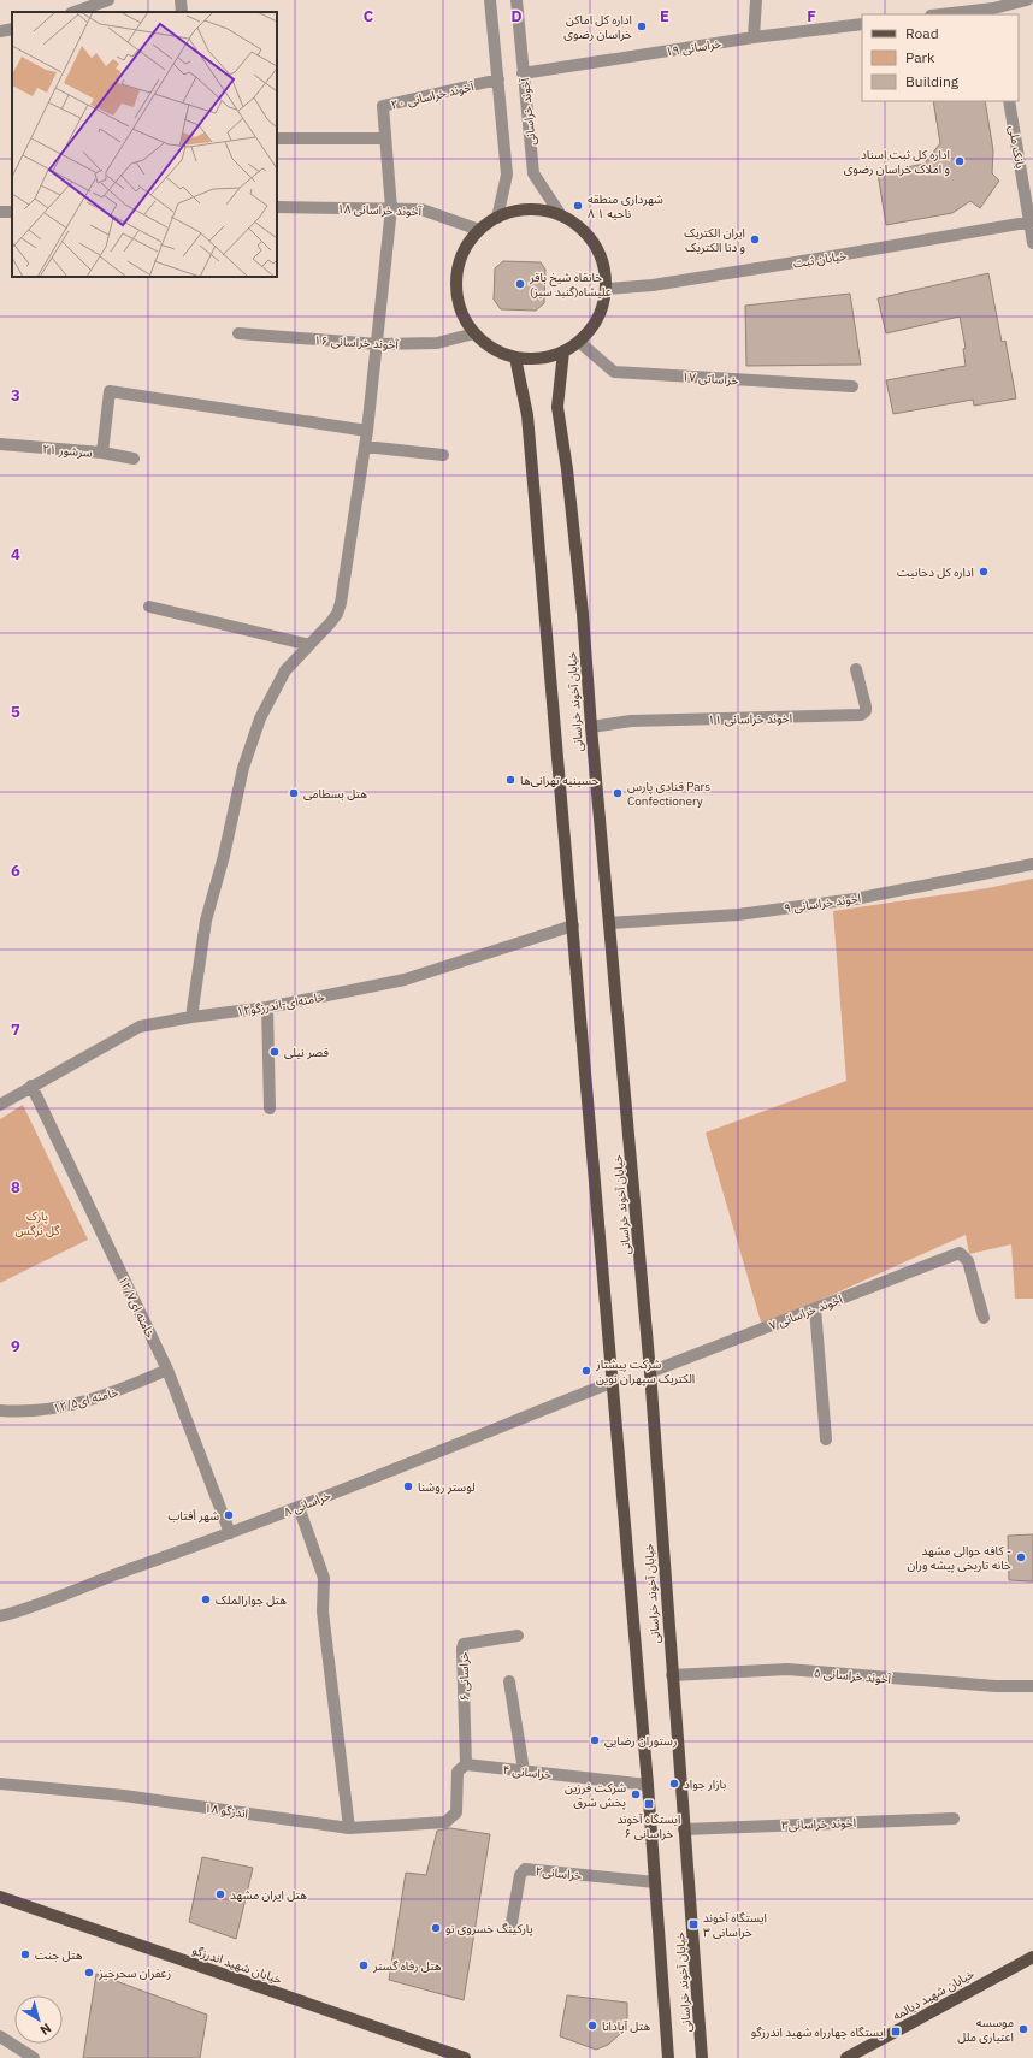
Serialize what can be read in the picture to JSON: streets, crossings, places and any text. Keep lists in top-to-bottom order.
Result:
{
  "streets": {
    "main road": ["خیابان آخوند خراسانی", "خیابان شهید اندرزگو", "خیابان شهید دیالمه"],
    "street": [
      "خراسانی ۱۹",
      "آخوند خراسانی ۲۰",
      "آخوند خراسانی",
      "بانک ملی",
      "آخوند خراسانی ۱۸",
      "خیابان ثبت",
      "آخوند خراسانی ۱۶",
      "خراساتی ۱۷",
      "سرشور ۲۱",
      "اخوند خراسانی ۱۱",
      "اخوند خراسانی ۹",
      "خامنه‌ای-اندرزگو۱۲",
      "خامنه ای۱۲/۷",
      "اخوند خراسانی ۷",
      "خامنه ای۱۲/۵",
      "خراسانی ۸",
      "آخوند خراسانی ۵",
      "خراسانی ۶",
      "خراسانی ۴",
      "اندزگو ۱۸",
      "اخوند خراسانی۳",
      "خراسانی۲"
    ]
  },
  "crossings": [
    ["خراسانی ۱۹", "آخوند خراسانی"],
    ["آخوند خراسانی ۲۰", "آخوند خراسانی ۱۸"],
    ["آخوند خراسانی ۲۰", "آخوند خراسانی ۱۶"],
    ["آخوند خراسانی ۲۰", "خامنه‌ای-اندرزگو۱۲"],
    ["آخوند خراسانی", "آخوند خراسانی ۱۸"],
    ["آخوند خراسانی", "خیابان ثبت"],
    ["آخوند خراسانی", "آخوند خراسانی ۱۶"],
    ["آخوند خراسانی", "خراساتی ۱۷"],
    ["آخوند خراسانی", "خیابان آخوند خراسانی"],
    ["بانک ملی", "خیابان ثبت"],
    ["آخوند خراسانی ۱۸", "خیابان ثبت"],
    ["آخوند خراسانی ۱۸", "آخوند خراسانی ۱۶"],
    ["آخوند خراسانی ۱۸", "خراساتی ۱۷"],
    ["آخوند خراسانی ۱۸", "خیابان آخوند خراسانی"],
    ["خیابان ثبت", "آخوند خراسانی ۱۶"],
    ["خیابان ثبت", "خراساتی ۱۷"],
    ["خیابان ثبت", "خیابان آخوند خراسانی"],
    ["آخوند خراسانی ۱۶", "خراساتی ۱۷"],
    ["آخوند خراسانی ۱۶", "خیابان آخوند خراسانی"],
    ["خراساتی ۱۷", "خیابان آخوند خراسانی"],
    ["خیابان آخوند خراسانی", "اخوند خراسانی ۱۱"],
    ["خیابان آخوند خراسانی", "اخوند خراسانی ۹"],
    ["خیابان آخوند خراسانی", "خامنه‌ای-اندرزگو۱۲"],
    ["خیابان آخوند خراسانی", "اخوند خراسانی ۷"],
    ["خیابان آخوند خراسانی", "خراسانی ۸"],
    ["خیابان آخوند خراسانی", "آخوند خراسانی ۵"],
    ["خیابان آخوند خراسانی", "خراسانی ۴"],
    ["خیابان آخوند خراسانی", "اخوند خراسانی۳"],
    ["خیابان آخوند خراسانی", "خراسانی۲"],
    ["خامنه‌ای-اندرزگو۱۲", "خامنه ای۱۲/۷"],
    ["خامنه ای۱۲/۷", "خامنه ای۱۲/۵"],
    ["خامنه ای۱۲/۷", "خراسانی ۸"],
    ["خراسانی ۶", "خراسانی ۴"],
    ["خراسانی ۶", "اندزگو ۱۸"],
    ["خراسانی ۴", "اندزگو ۱۸"]
  ],
  "parks": ["پارک گل نرگس"],
  "places": {
    "other": [
      "اداره کل اماکن خراسان رضوی",
      "اداره کل ثبت اسناد و املاک خراسان رضوی",
      "شهرداری منطقه ۸ ناحیه ۱",
      "ایران الکتریک و دنا الکتریک",
      "خانقاه شیخ باقر علیشاه(گنبد سبز)",
      "اداره کل دخانیت",
      "حسینیه تهرانی‌ها",
      "هتل بسطامی",
      "قنادی پارس Pars Confectionery",
      "قصر نیلی",
      "شرکت پیشتاز الکتریک سپهران نوین",
      "لوستر روشنا",
      "شهر أفتاب",
      "کافه حوالی مشهد - خانه تاریخی پیشه وران",
      "هتل جوارالملک",
      "رستوران رضايي",
      "بازار جواد",
      "شركت فرزين پخش شرق",
      "هتل ایران مشهد",
      "پارکینگ خسروی نو",
      "هتل جنت",
      "هتل رفاه گستر",
      "زعفران سحرخیز",
      "هتل آپادانا",
      "موسسه اعتباری ملل"
    ],
    "transit": ["ایستگاه آخوند خراسانی ۶", "ایستگاه آخوند خراسانی ۳", "ایستگاه چهارراه شهید اندرزگو"]
  },
  "legend": ["Road", "Park", "Building"],
  "north": "bottom right",
  "grid": {
    "columns": [
      "C",
      "D",
      "E",
      "F"
    ],
    "rows": [
      "3",
      "4",
      "5",
      "6",
      "7",
      "8",
      "9"
    ]
  }
}
